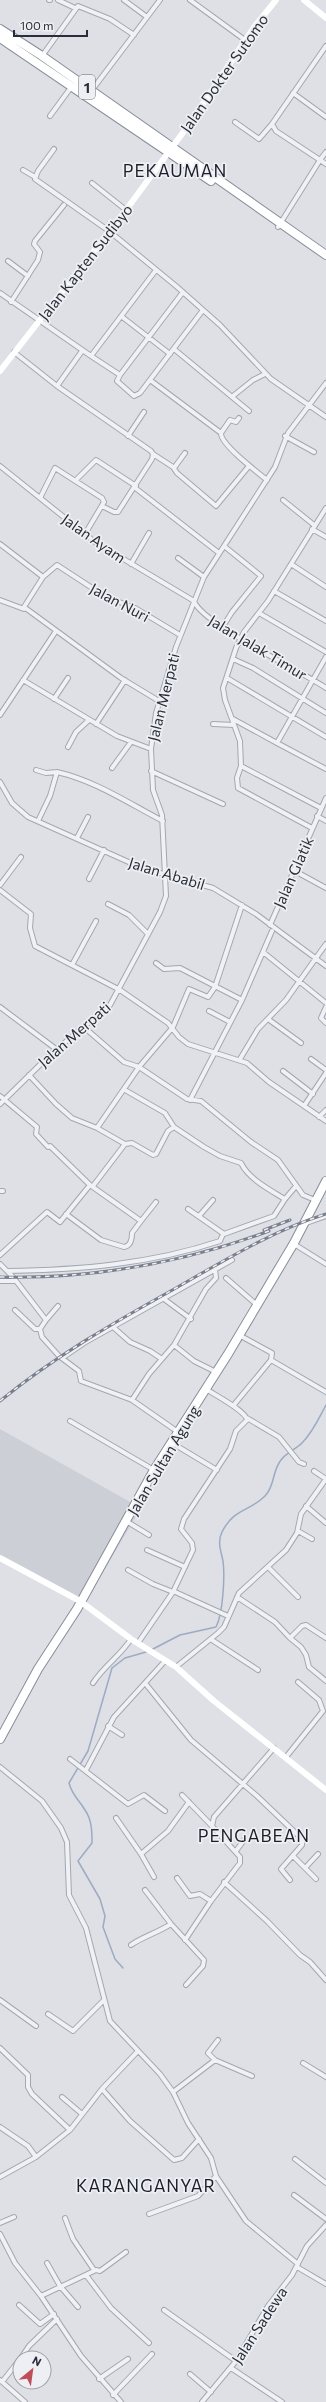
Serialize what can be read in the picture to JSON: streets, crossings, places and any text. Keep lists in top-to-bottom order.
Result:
{
  "streets": {
    "highway": ["1", "Jalan Sultan Agung"],
    "main road": ["Jalan Dokter Sutomo", "Jalan Kapten Sudibyo"],
    "street": [
      "Jalan Ayam",
      "Jalan Nuri",
      "Jalan Jalak Timur",
      "Jalan Merpati",
      "Jalan Glatik",
      "Jalan Ababil",
      "Jalan Sadewa"
    ]
  },
  "crossings": [
    ["Jalan Dokter Sutomo", "1"],
    ["Jalan Dokter Sutomo", "Jalan Kapten Sudibyo"],
    ["1", "Jalan Kapten Sudibyo"],
    ["Jalan Ayam", "Jalan Jalak Timur"],
    ["Jalan Ayam", "Jalan Merpati"],
    ["Jalan Nuri", "Jalan Merpati"],
    ["Jalan Jalak Timur", "Jalan Merpati"],
    ["Jalan Merpati", "Jalan Ababil"],
    ["Jalan Glatik", "Jalan Ababil"]
  ],
  "districts": ["PEKAUMAN", "PENGABEAN", "KARANGANYAR"],
  "scale_bar": "100 m",
  "north": "top right"
}
